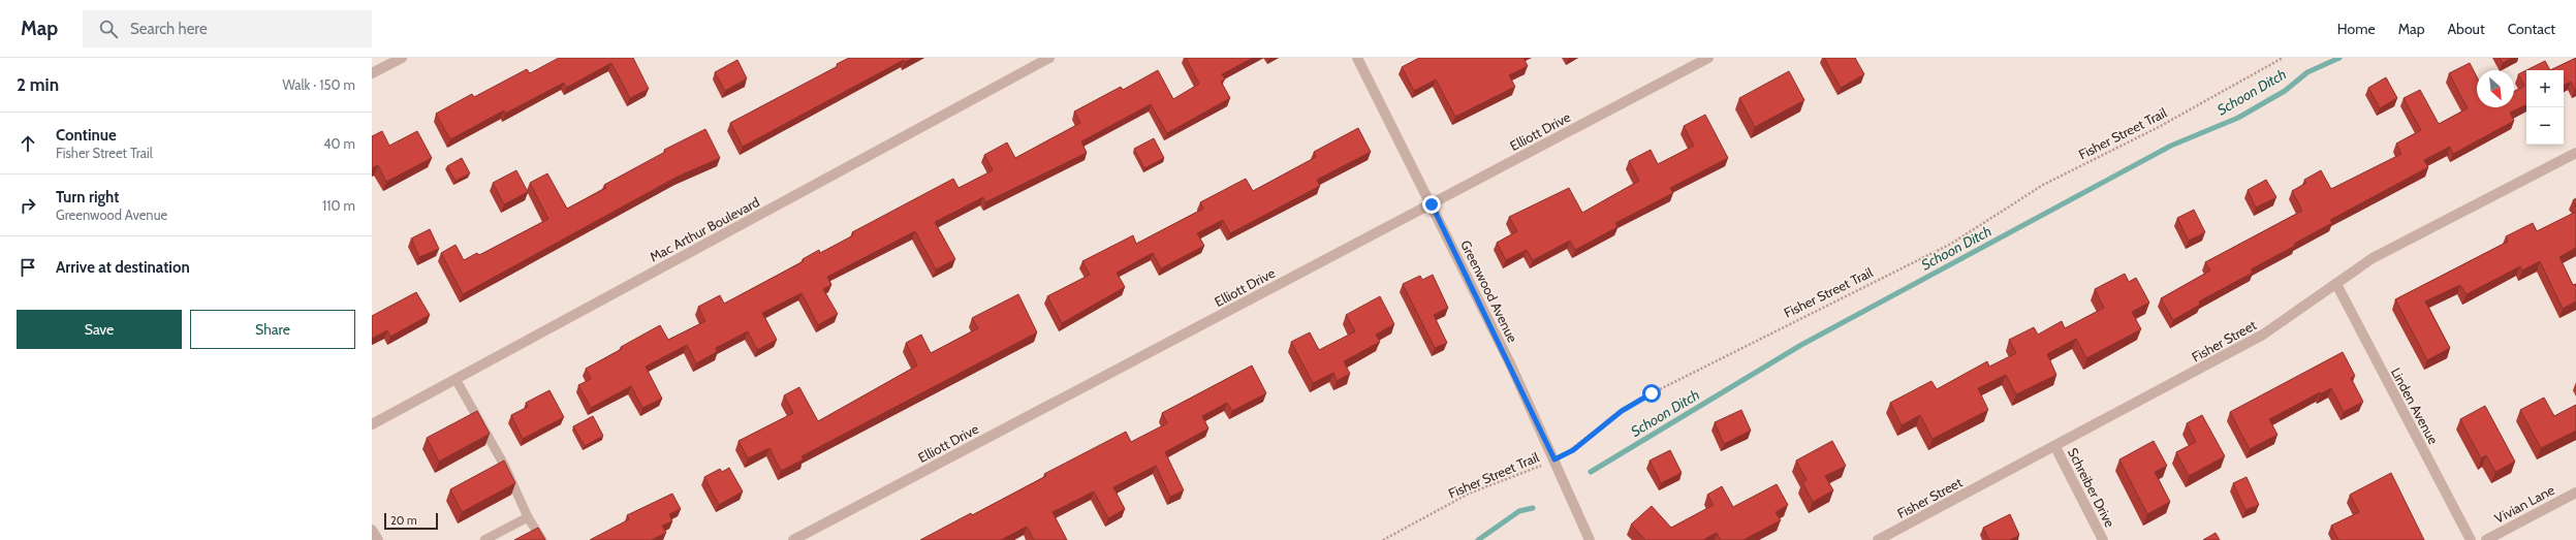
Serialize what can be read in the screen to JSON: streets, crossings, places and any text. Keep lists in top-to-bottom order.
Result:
{
  "streets": {
    "street": [
      "Elliott Drive",
      "Mac Arthur Boulevard",
      "Greenwood Avenue",
      "Fisher Street",
      "Linden Avenue",
      "Schreiber Drive",
      "Vivian Lane"
    ],
    "path": ["Fisher Street Trail"]
  },
  "crossings": [
    ["Elliott Drive", "Greenwood Avenue"],
    ["Fisher Street Trail", "Greenwood Avenue"],
    ["Fisher Street", "Linden Avenue"],
    ["Fisher Street", "Schreiber Drive"]
  ],
  "water": ["Schoon Ditch"],
  "scale_bar": "20 m",
  "north": "bottom right",
  "page": {
    "header": "Map",
    "search": "Search here",
    "nav": [
      "Home",
      "Map",
      "About",
      "Contact"
    ],
    "heading": ["2 min", "Walk · 150 m"],
    "map_buttons": ["+", "−"],
    "list": [
      ["Continue", "Fisher Street Trail", "40 m"],
      ["Turn right", "Greenwood Avenue", "110 m"],
      "Arrive at destination"
    ],
    "buttons": ["Save", "Share"],
    "scale": "20 m"
  }
}
